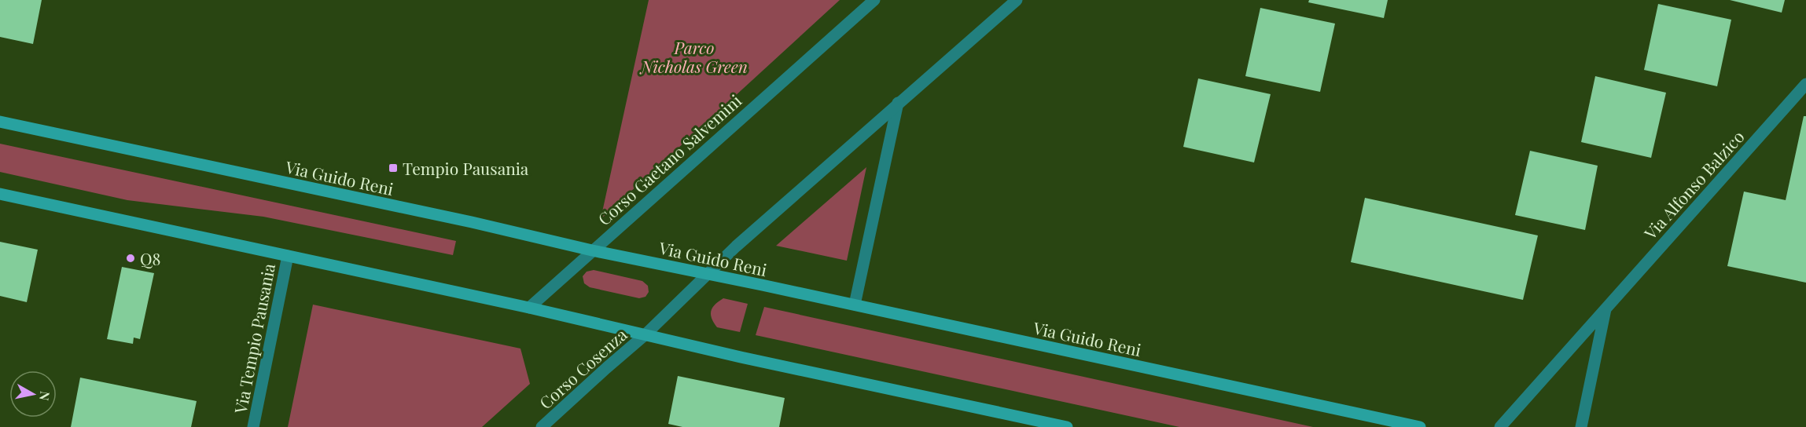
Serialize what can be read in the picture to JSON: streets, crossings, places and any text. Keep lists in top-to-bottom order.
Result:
{
  "streets": {
    "main road": ["Via Guido Reni"],
    "street": [
      "Corso Gaetano Salvemini",
      "Via Alfonso Balzico",
      "Via Tempio Pausania",
      "Corso Cosenza"
    ]
  },
  "crossings": [
    ["Corso Gaetano Salvemini", "Via Guido Reni"]
  ],
  "parks": ["Parco Nicholas Green"],
  "places": {
    "transit": ["Tempio Pausania"],
    "other": ["Q8"]
  },
  "north": "right"
}
